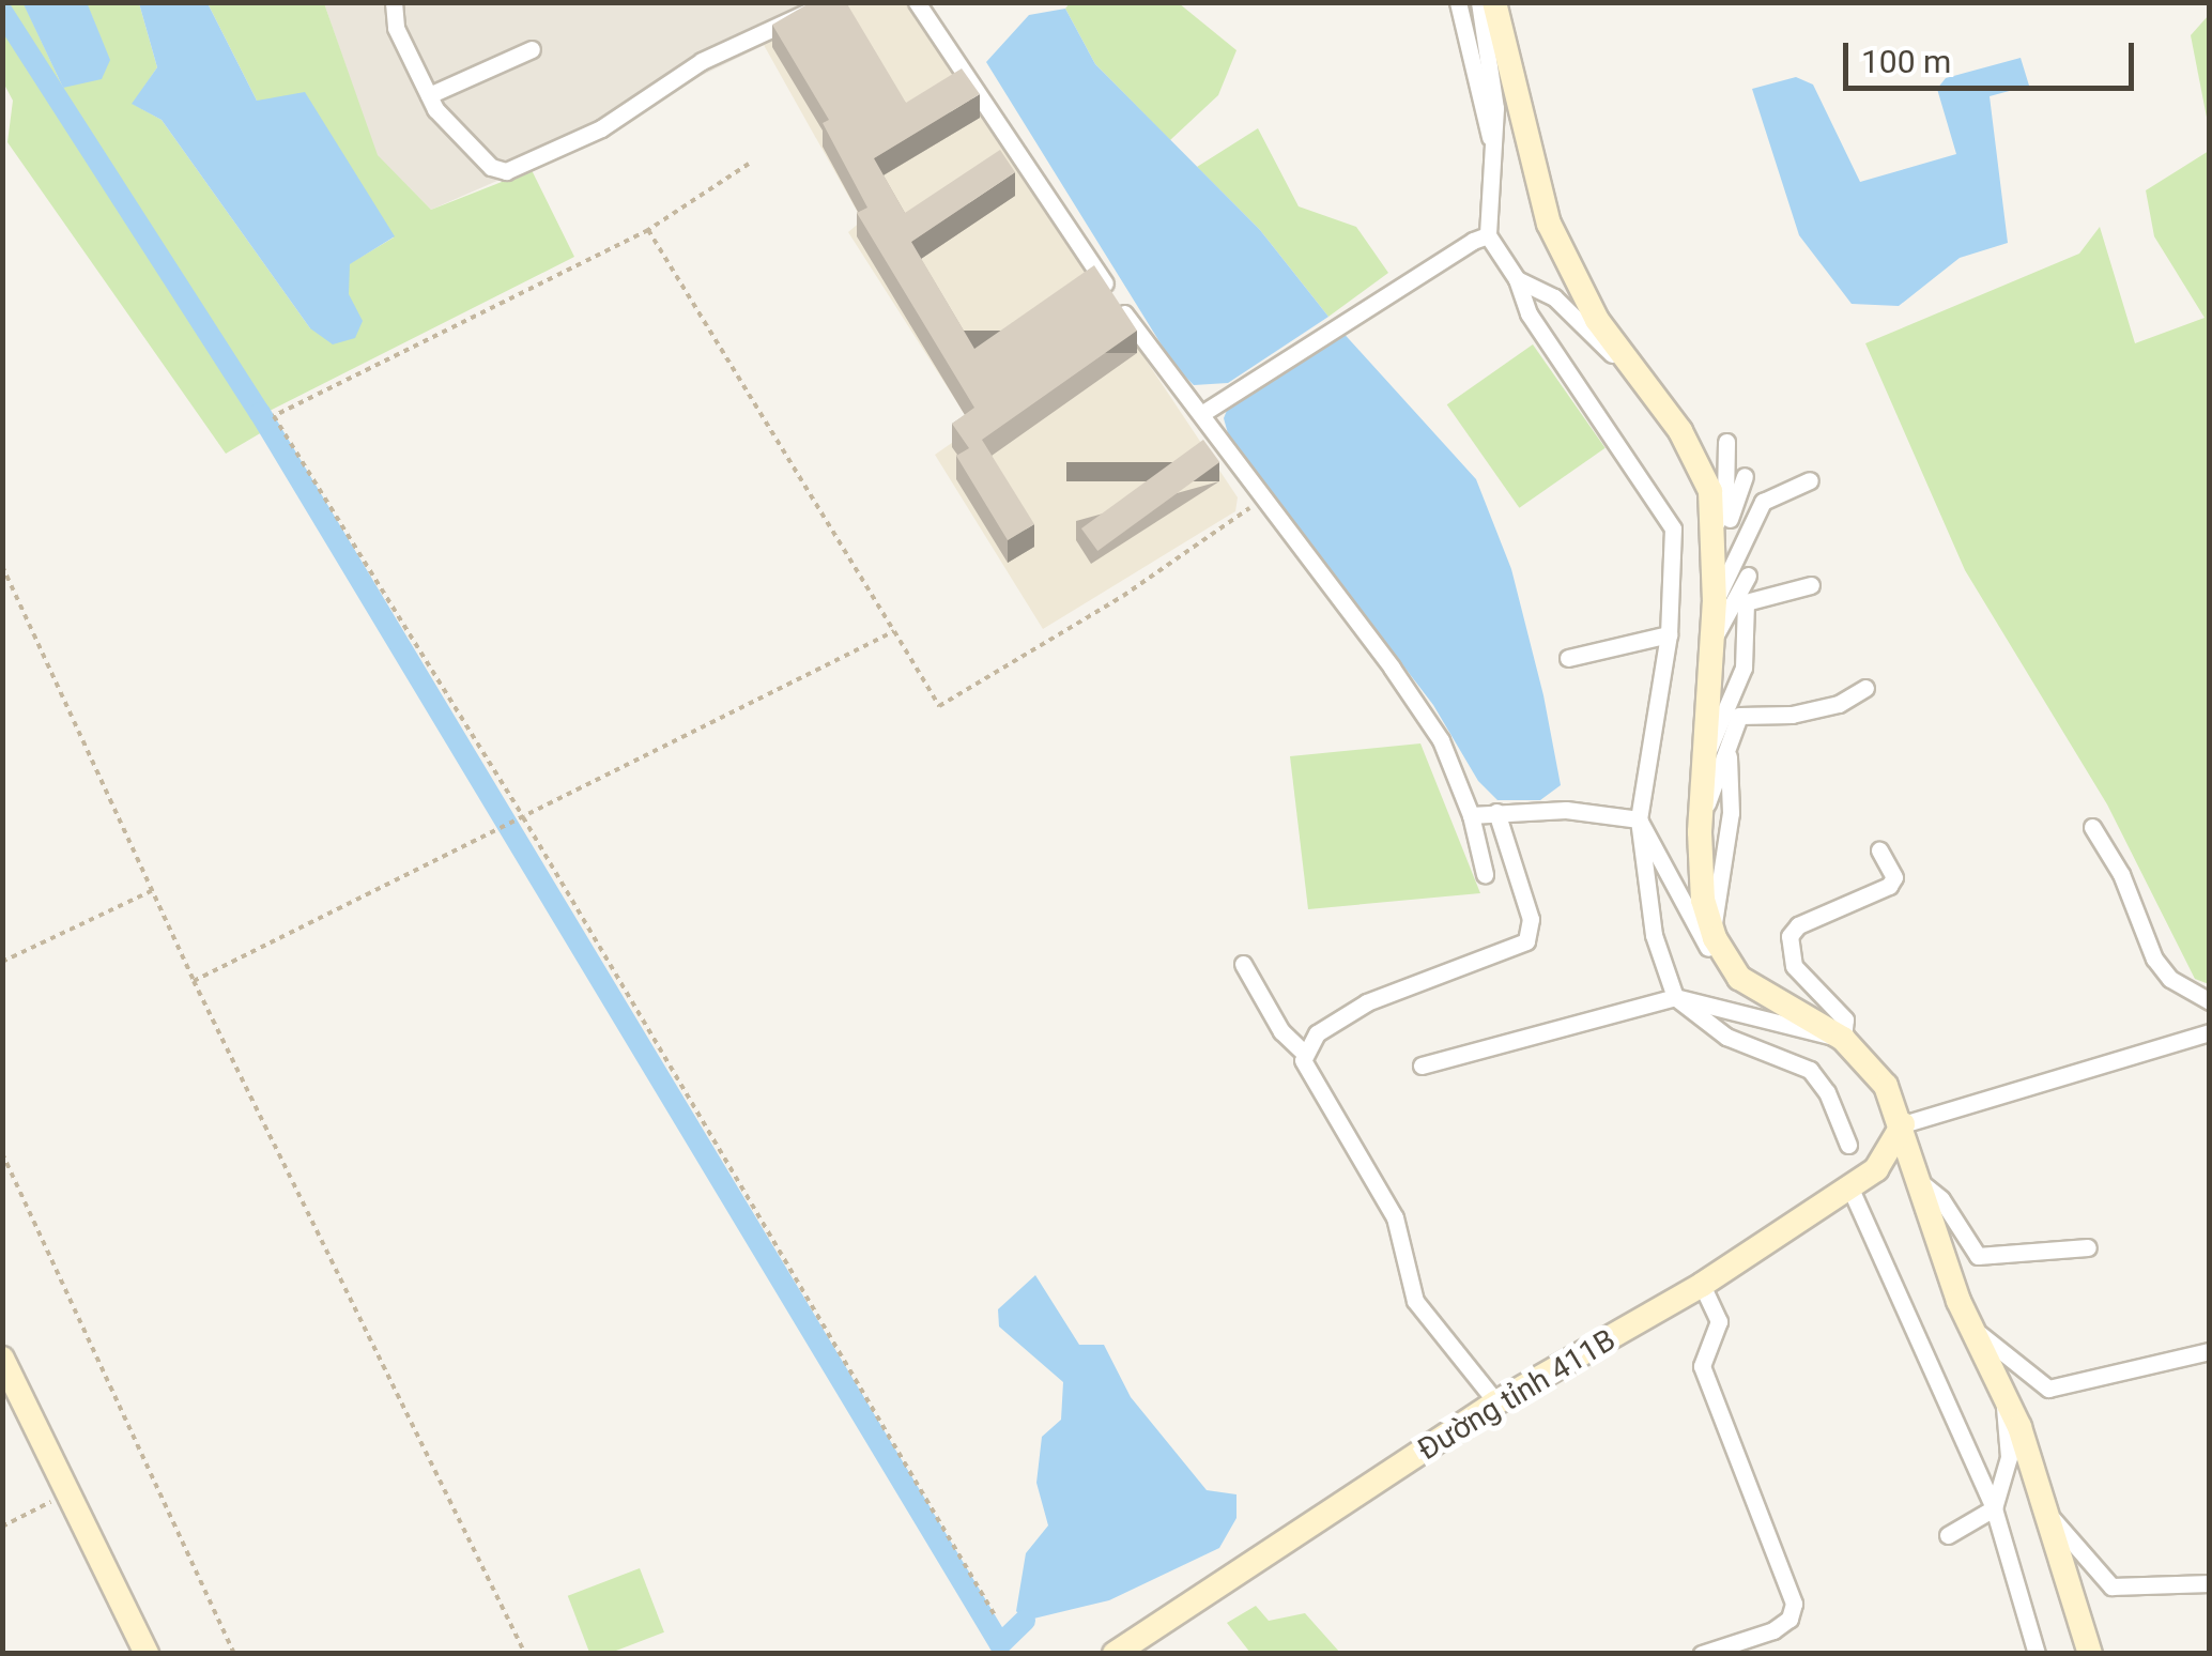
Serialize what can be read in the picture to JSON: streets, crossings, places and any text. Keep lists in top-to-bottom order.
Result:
{
  "streets": {
    "main road": ["Đường tỉnh 411B"]
  },
  "scale_bar": "100 m"
}
